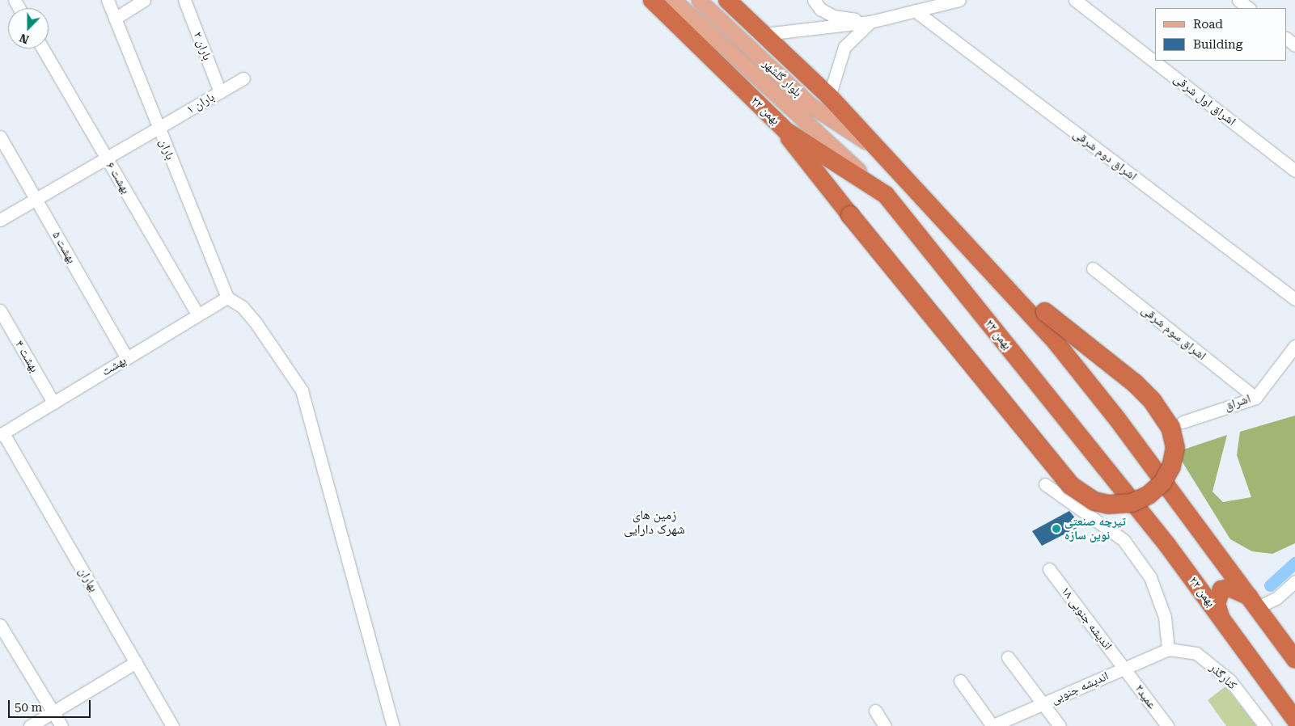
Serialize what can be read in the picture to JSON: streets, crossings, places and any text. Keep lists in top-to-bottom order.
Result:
{
  "streets": {
    "highway": ["۲۲ بهمن"],
    "main road": ["بلوار گلشهر"],
    "street": [
      "باران ۲",
      "اشراق اول شرقی",
      "باران ۱",
      "باران",
      "اشراق دوم شرقی",
      "بهشت ۶",
      "بهشت ۵",
      "اشراق سوم شرقی",
      "بهشت ۴",
      "بهشت",
      "اشراق",
      "بهاران",
      "اندیشه جنوبی ۱۸",
      "کنارگذر",
      "اندیشه جنوبی",
      "عمید۲"
    ]
  },
  "crossings": [
    ["باران ۲", "باران ۱"],
    ["باران ۱", "باران"],
    ["باران ۱", "بهشت ۶"],
    ["باران ۱", "بهشت ۵"],
    ["باران", "بهشت"],
    ["بهشت ۶", "بهشت"],
    ["بهشت ۵", "بهشت"],
    ["اشراق سوم شرقی", "اشراق"],
    ["بهشت ۴", "بهشت"],
    ["بهشت", "بهاران"],
    ["اندیشه جنوبی ۱۸", "اندیشه جنوبی"],
    ["اندیشه جنوبی ۱۸", "عمید۲"],
    ["کنارگذر", "اندیشه جنوبی"],
    ["اندیشه جنوبی", "عمید۲"]
  ],
  "districts": ["زمین های شهرک دارایی"],
  "places": ["تیرچه صنعتی نوین سازه"],
  "legend": ["Road", "Building"],
  "scale_bar": "50 m",
  "north": "bottom"
}
